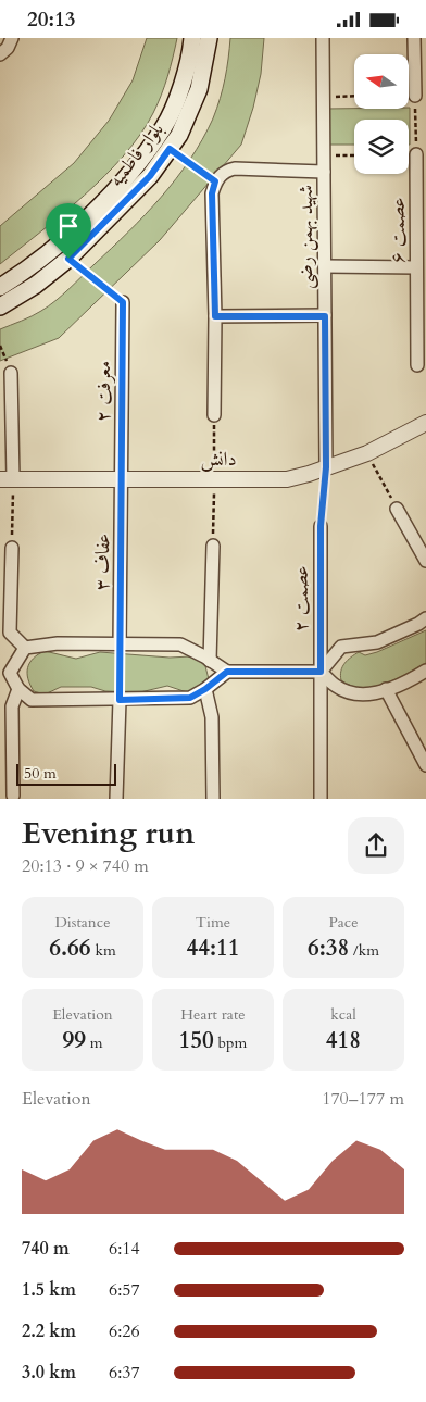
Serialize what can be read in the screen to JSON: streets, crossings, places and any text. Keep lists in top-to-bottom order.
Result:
{
  "streets": {
    "main road": ["بلوار فاطمیه"],
    "street": [
      "عصمت ۶",
      "شهید بهمن رضی",
      "معرفت ۲",
      "دانش",
      "عفاف ۳",
      "عصمت ۲"
    ]
  },
  "crossings": [
    ["شهید بهمن رضی", "دانش"],
    ["معرفت ۲", "دانش"],
    ["معرفت ۲", "عفاف ۳"],
    ["دانش", "عفاف ۳"]
  ],
  "scale_bar": "50 m",
  "north": "left",
  "page": {
    "status": "20:13",
    "scale": "50 m",
    "heading": ["Evening run", "20:13 · 9 × 740 m"],
    "stats": [
      ["Distance", "6.66 km"],
      ["Time", "44:11"],
      ["Pace", "6:38 /km"],
      ["Elevation", "99 m"],
      ["Heart rate", "150 bpm"],
      ["kcal", "418"]
    ],
    "chart": ["Elevation", "170–177 m"],
    "list": [
      {
        "name": "740 m",
        "note": "6:14"
      },
      {
        "name": "1.5 km",
        "note": "6:57"
      },
      {
        "name": "2.2 km",
        "note": "6:26"
      },
      {
        "name": "3.0 km",
        "note": "6:37"
      }
    ]
  }
}
